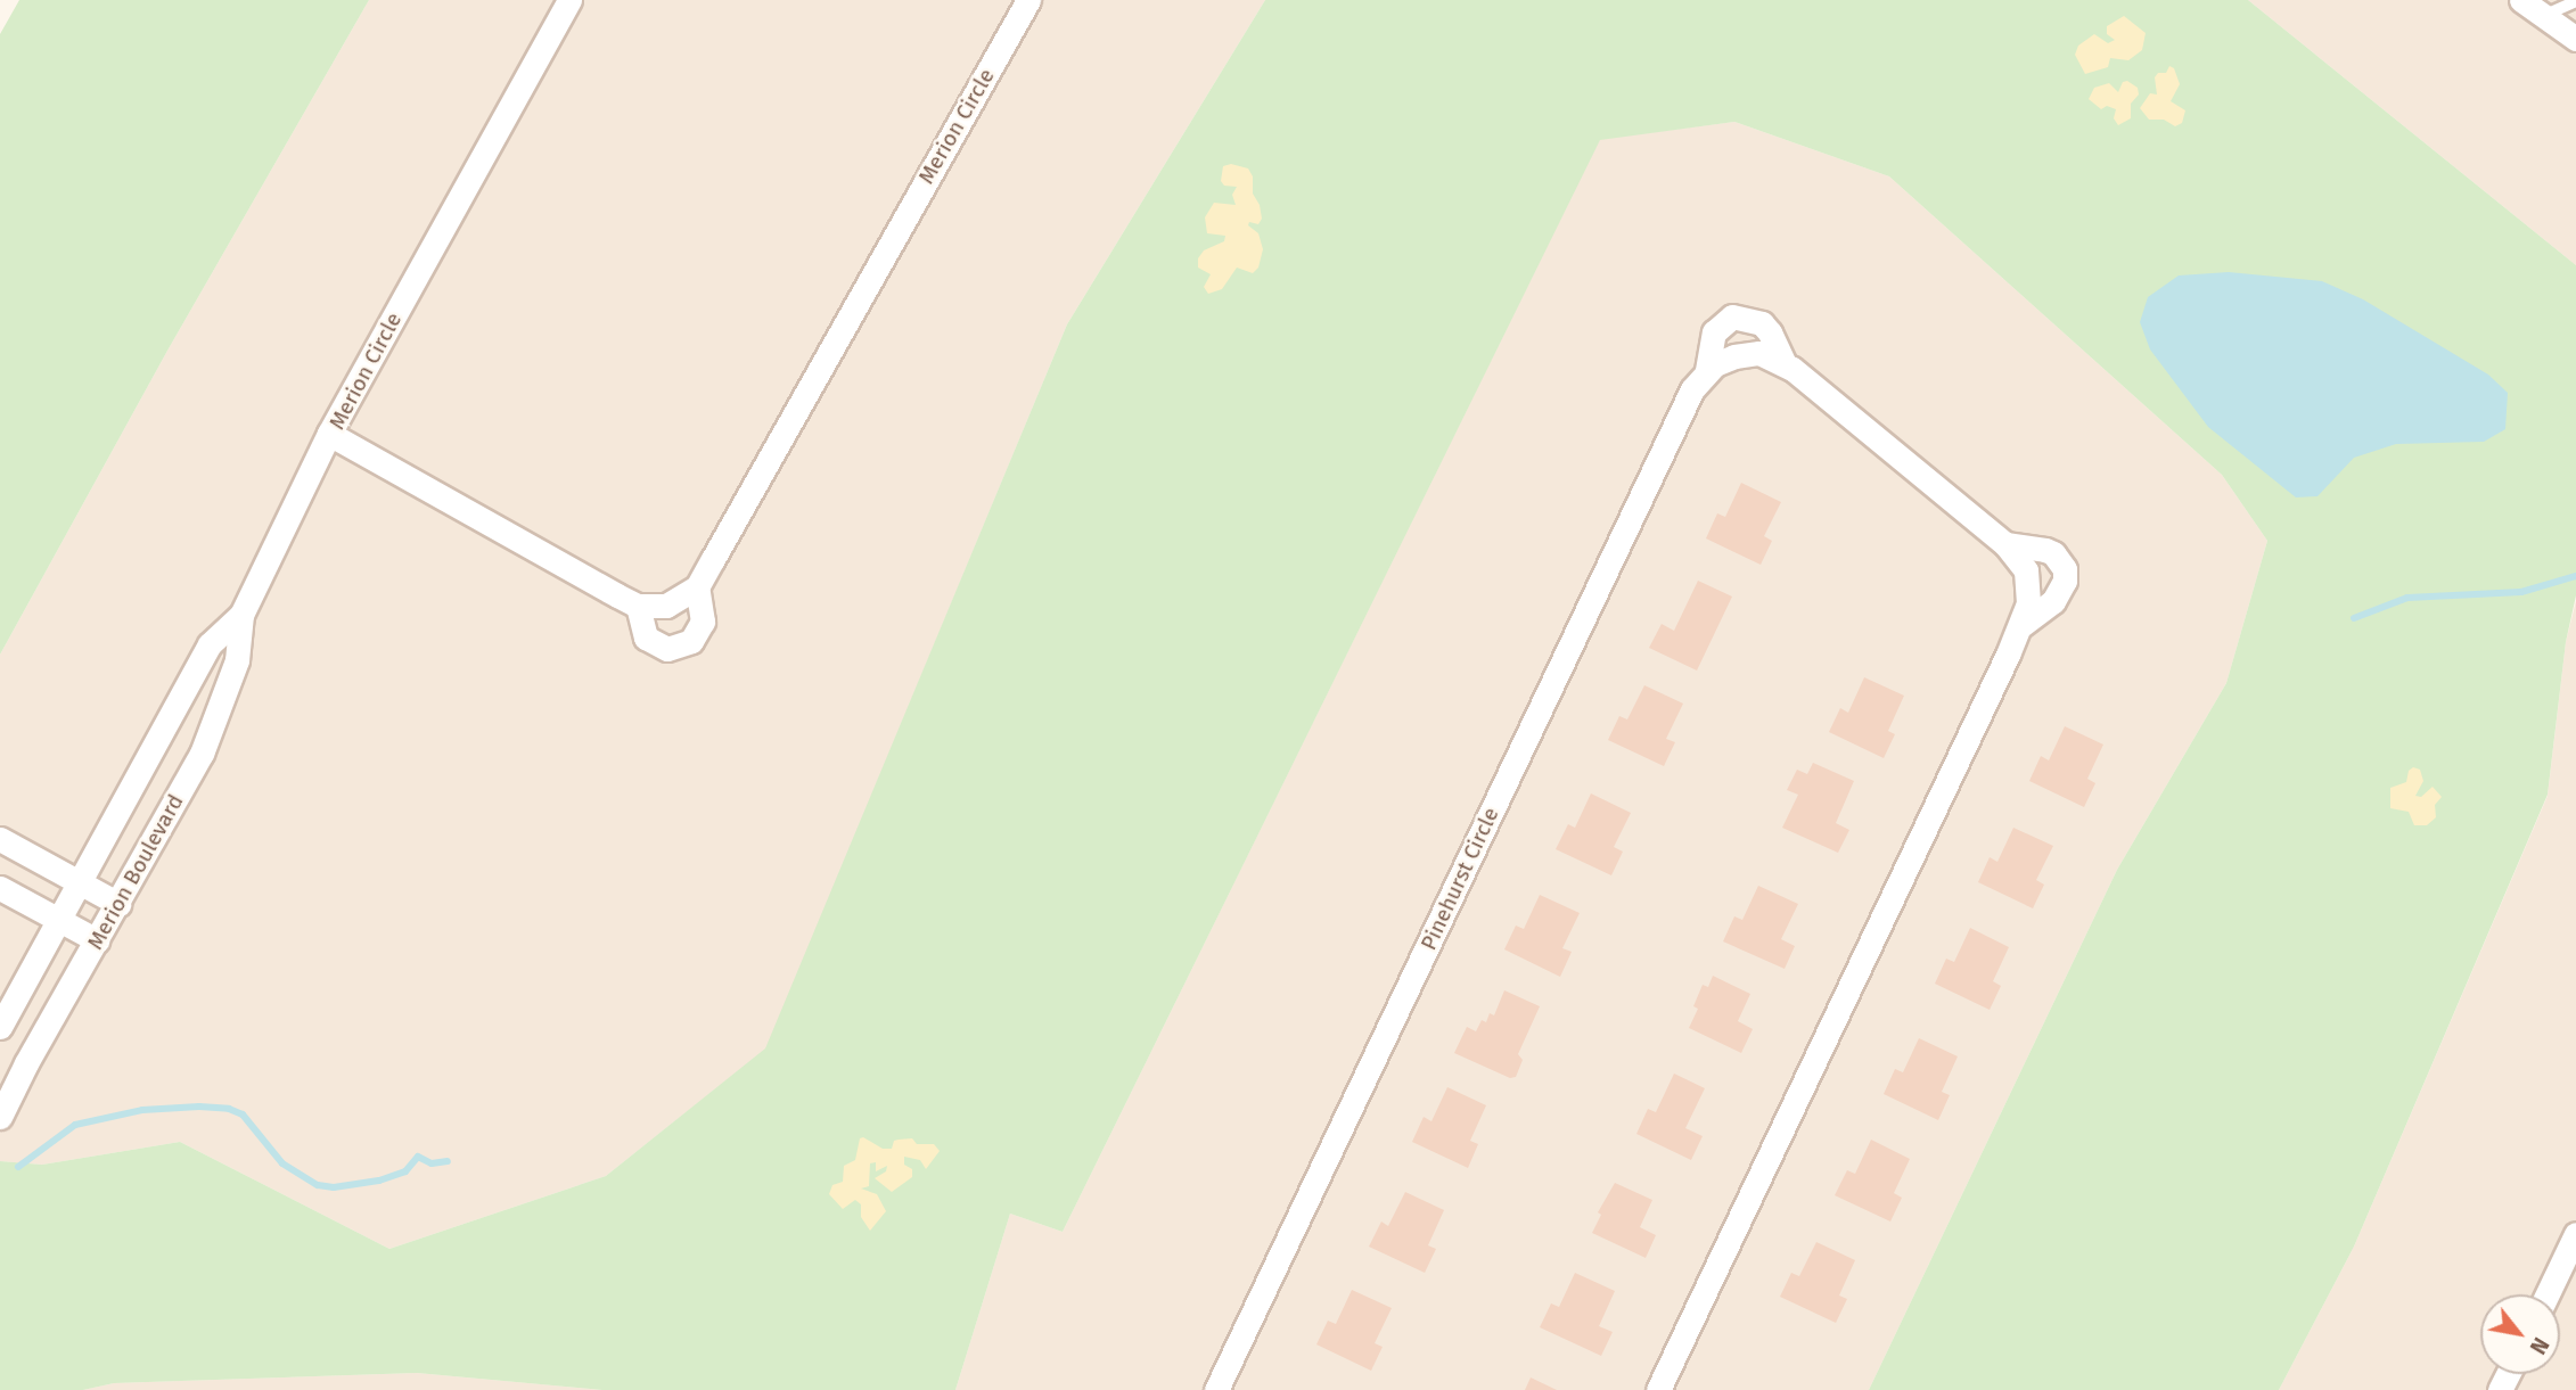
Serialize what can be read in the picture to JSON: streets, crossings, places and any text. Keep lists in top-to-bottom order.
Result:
{
  "streets": {
    "street": ["Merion Circle", "Merion Boulevard", "Pinehurst Circle"]
  },
  "crossings": [
    ["Merion Circle", "Merion Boulevard"]
  ],
  "north": "bottom right"
}
